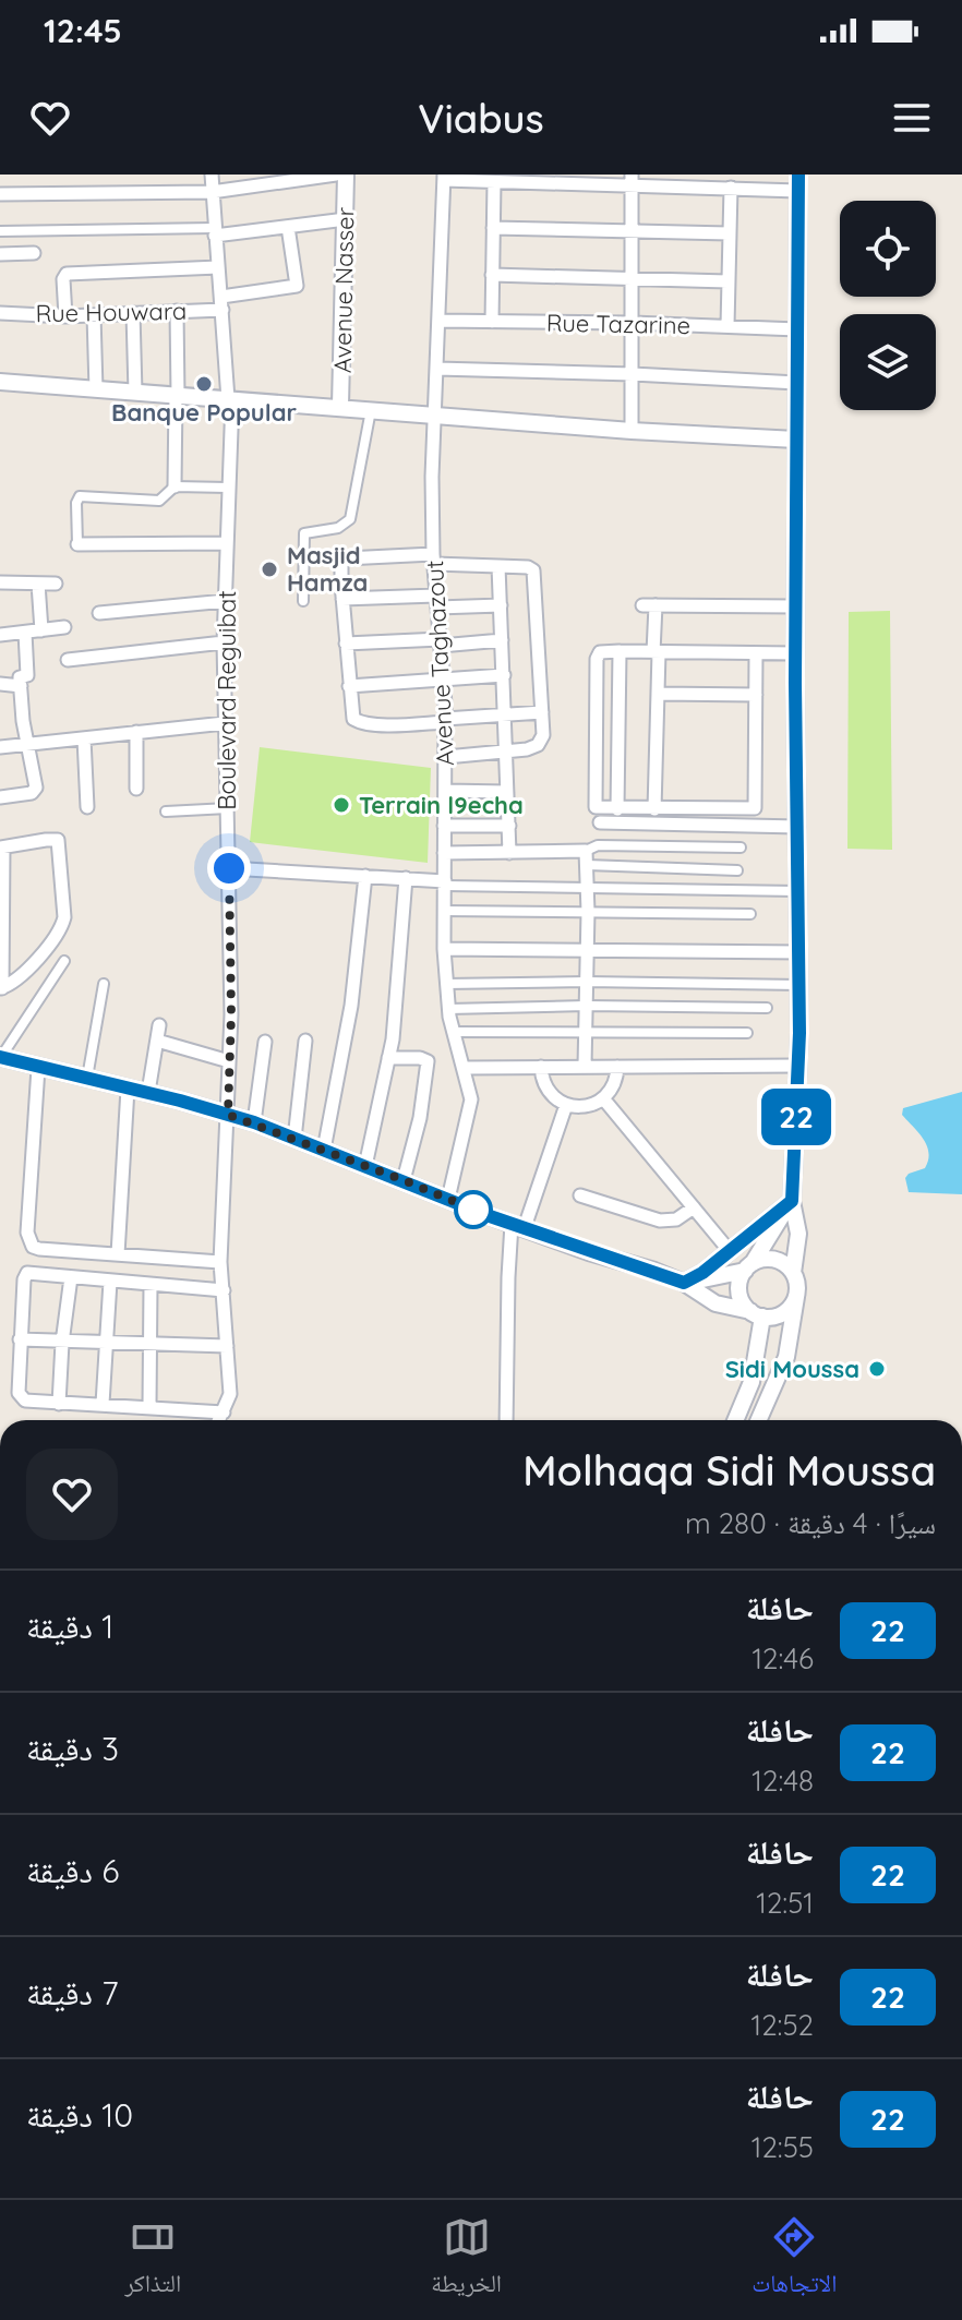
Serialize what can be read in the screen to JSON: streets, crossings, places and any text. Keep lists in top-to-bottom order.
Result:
{
  "streets": {
    "street": [
      "Avenue Nasser",
      "Rue Houwara",
      "Rue Tazarine",
      "Avenue Taghazout",
      "Boulevard Reguibat"
    ]
  },
  "crossings": [
    ["Rue Houwara", "Boulevard Reguibat"],
    ["Rue Tazarine", "Avenue Taghazout"]
  ],
  "places": [
    "Banque Popular",
    "Masjid Hamza",
    "Terrain l9echa",
    "Sidi Moussa"
  ],
  "lines": ["bus line 22"],
  "page": {
    "status": "12:45",
    "header": "Viabus",
    "on_map": "22",
    "heading": ["Molhaqa Sidi Moussa", "سيرًا · 4 دقيقة · 280 m"],
    "list": [
      {
        "mark": "22",
        "name": "حافلة",
        "note": "12:46",
        "value": "1 دقيقة"
      },
      {
        "mark": "22",
        "name": "حافلة",
        "note": "12:48",
        "value": "3 دقيقة"
      },
      {
        "mark": "22",
        "name": "حافلة",
        "note": "12:51",
        "value": "6 دقيقة"
      },
      {
        "mark": "22",
        "name": "حافلة",
        "note": "12:52",
        "value": "7 دقيقة"
      },
      {
        "mark": "22",
        "name": "حافلة",
        "note": "12:55",
        "value": "10 دقيقة"
      }
    ],
    "tabs": ["الاتجاهات", "الخريطة", "التذاكر"]
  }
}
